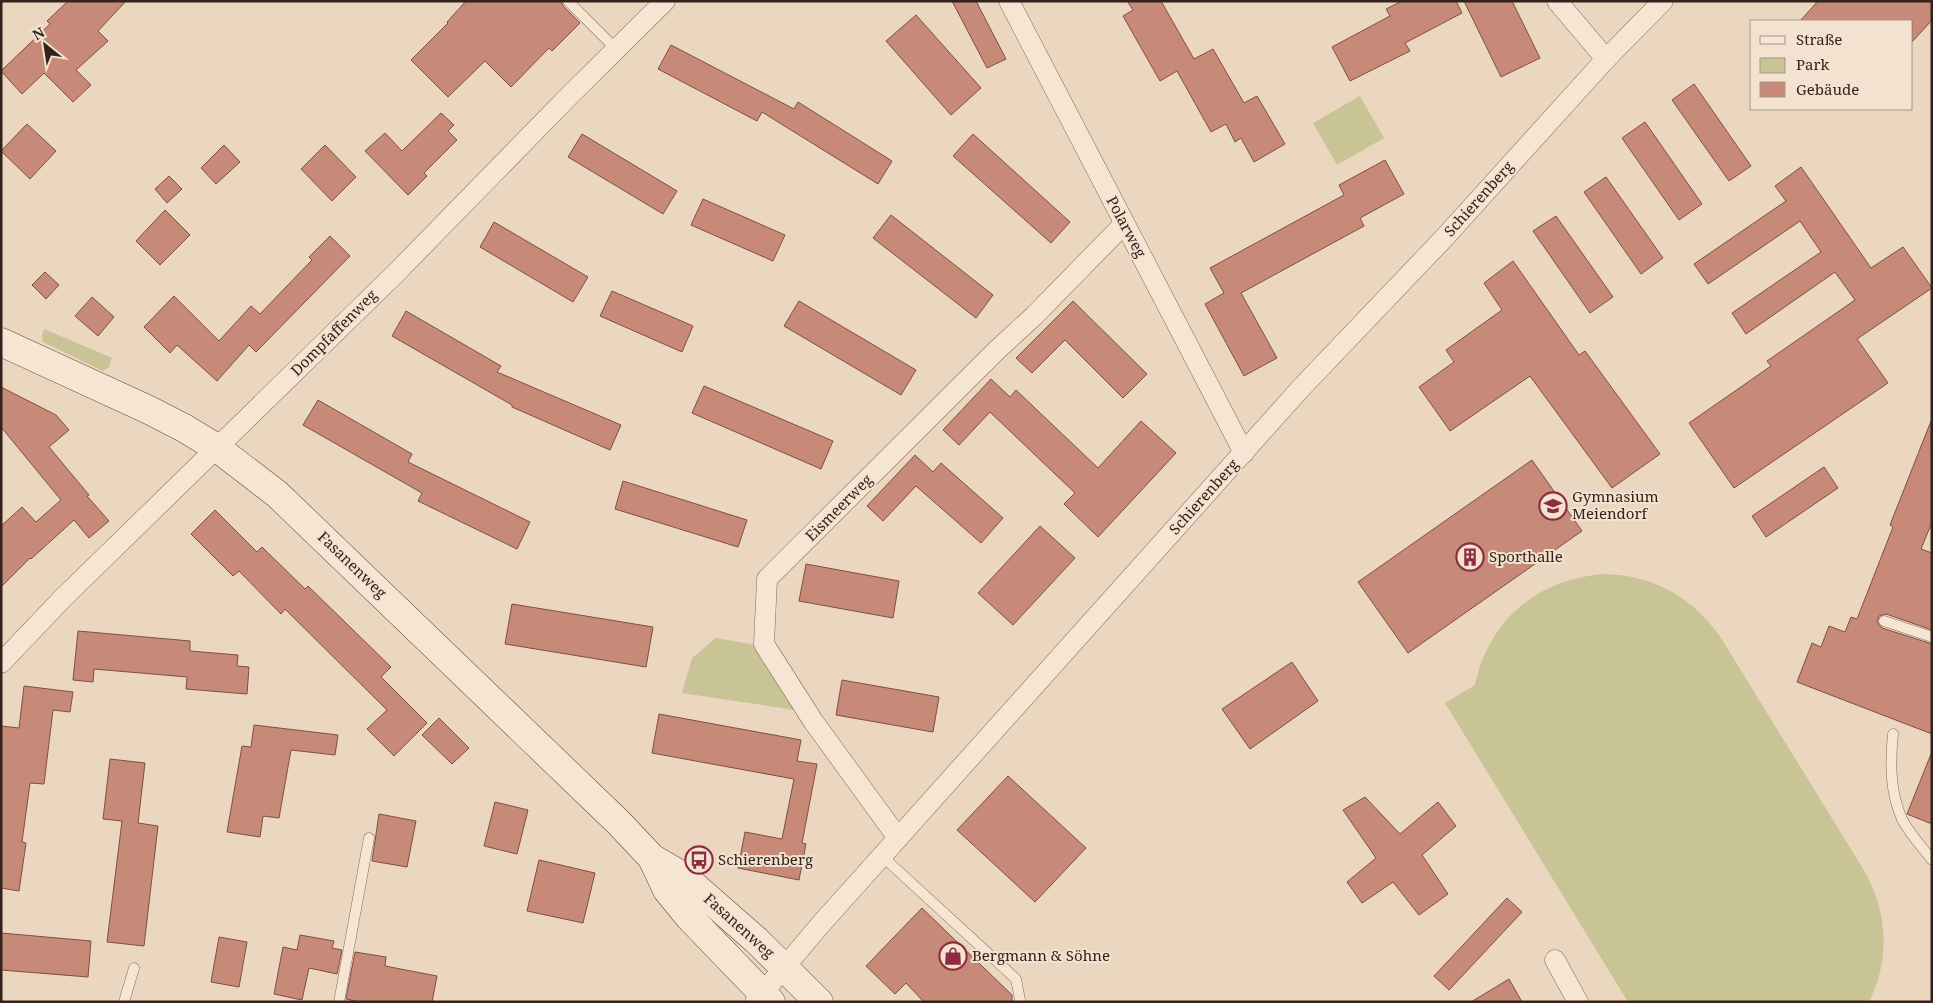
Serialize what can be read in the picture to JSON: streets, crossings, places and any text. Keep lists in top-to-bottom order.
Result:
{
  "streets": {
    "main road": ["Fasanenweg"],
    "street": [
      "Schierenberg",
      "Polarweg",
      "Dompfaffenweg",
      "Eismeerweg"
    ]
  },
  "crossings": [
    ["Schierenberg", "Polarweg"],
    ["Schierenberg", "Eismeerweg"],
    ["Schierenberg", "Fasanenweg"],
    ["Polarweg", "Eismeerweg"],
    ["Dompfaffenweg", "Fasanenweg"]
  ],
  "places": {
    "school or university": ["Gymnasium Meiendorf"],
    "building": ["Sporthalle"],
    "bus stop": ["Schierenberg"],
    "shop": ["Bergmann & Söhne"]
  },
  "legend": ["Straße", "Park", "Gebäude"],
  "north": "top left"
}
